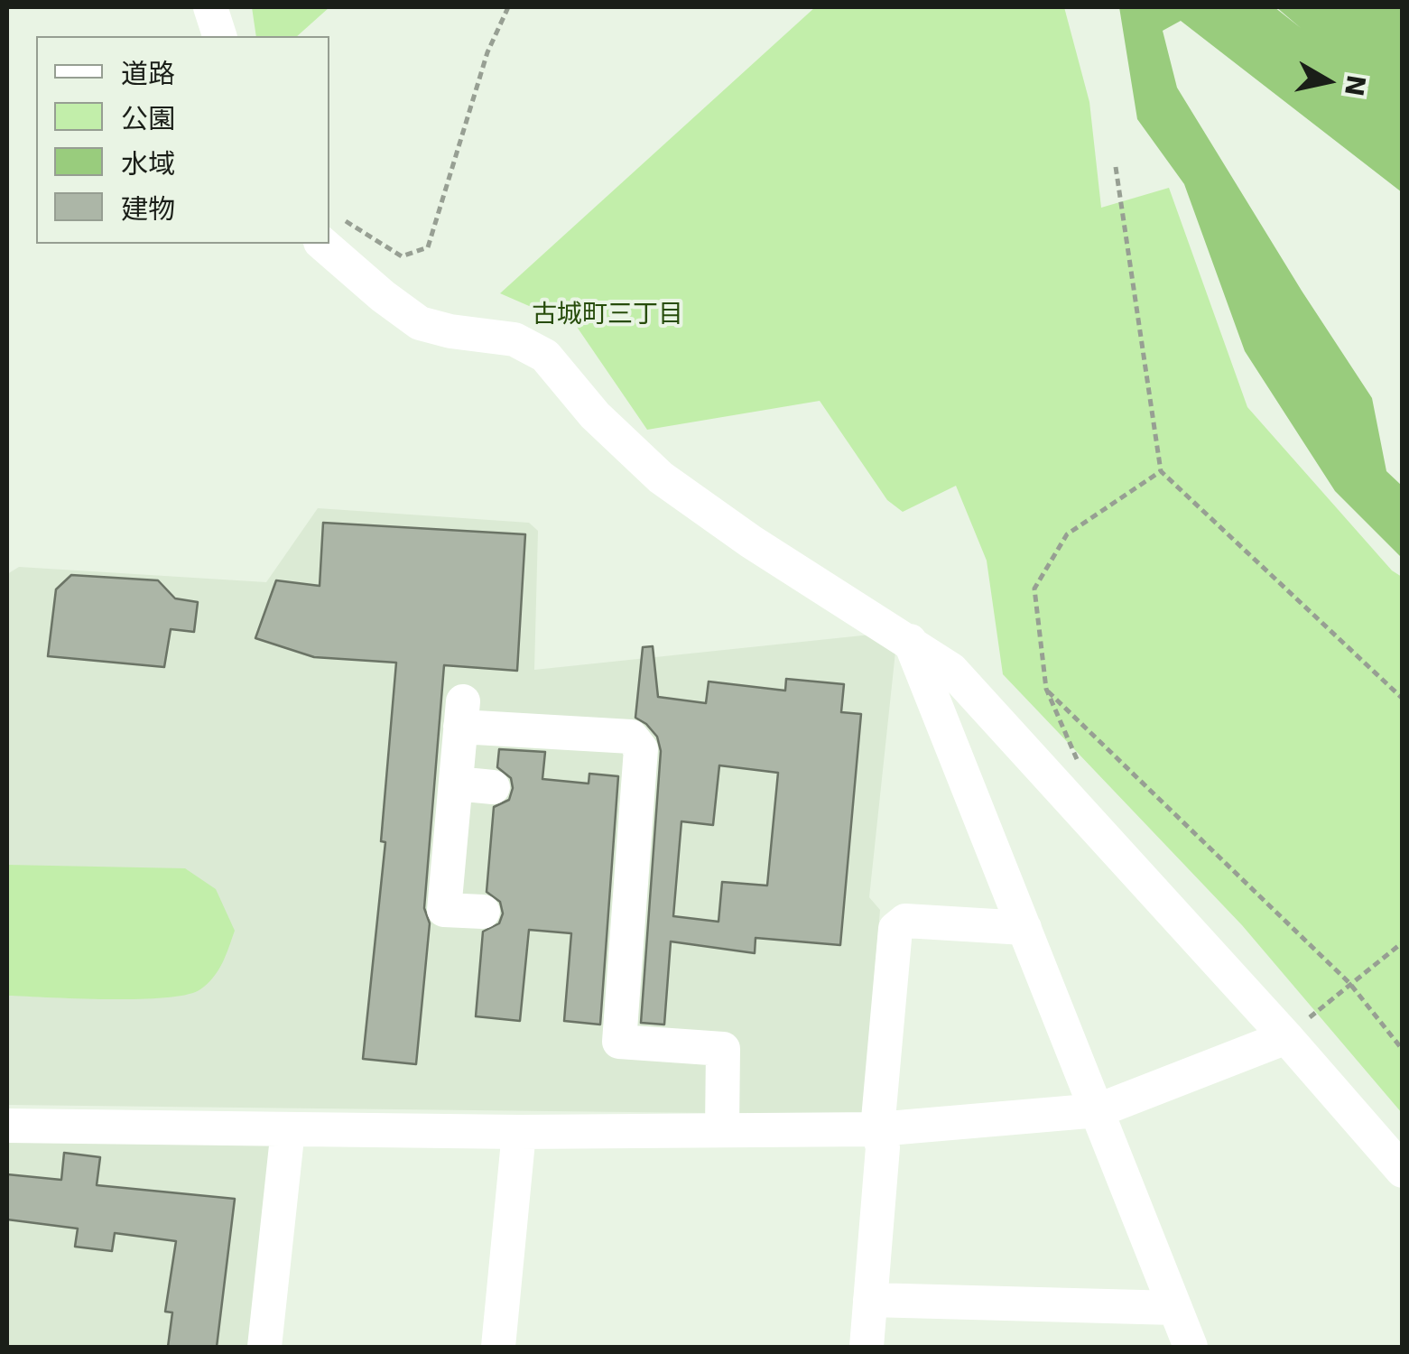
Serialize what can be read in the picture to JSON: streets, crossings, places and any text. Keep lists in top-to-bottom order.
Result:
{
  "districts": ["古城町三丁目"],
  "legend": [
    "道路",
    "公園",
    "水域",
    "建物"
  ],
  "north": "right"
}
